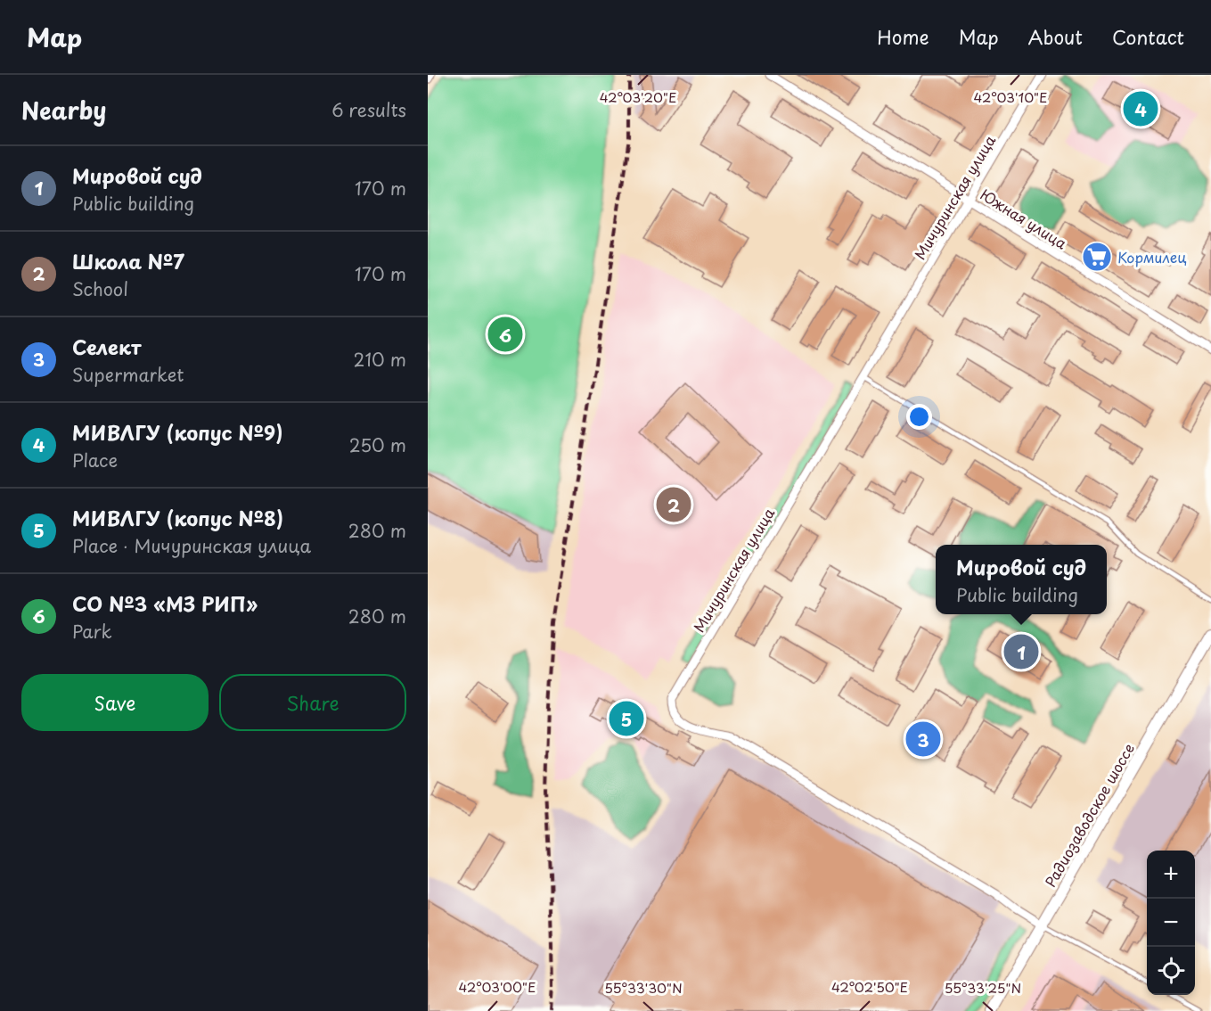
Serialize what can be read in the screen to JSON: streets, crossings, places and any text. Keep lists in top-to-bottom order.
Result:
{
  "streets": {
    "street": ["Мичуринская улица", "Южная улица", "Радиозаводское шоссе"]
  },
  "crossings": [
    ["Мичуринская улица", "Южная улица"],
    ["Мичуринская улица", "Радиозаводское шоссе"]
  ],
  "places": {
    "supermarket": ["Кормилец"]
  },
  "page": {
    "header": "Map",
    "nav": [
      "Home",
      "Map",
      "About",
      "Contact"
    ],
    "heading": ["Nearby", "6 results"],
    "pins": [
      "4",
      "6",
      "2",
      "1",
      "5",
      "3"
    ],
    "list": [
      {
        "mark": "1",
        "name": "Мировой суд",
        "note": "Public building",
        "value": "170 m"
      },
      {
        "mark": "2",
        "name": "Школа №7",
        "note": "School",
        "value": "170 m"
      },
      {
        "mark": "3",
        "name": "Селект",
        "note": "Supermarket",
        "value": "210 m"
      },
      {
        "mark": "4",
        "name": "МИВЛГУ (копус №9)",
        "note": "Place",
        "value": "250 m"
      },
      {
        "mark": "5",
        "name": "МИВЛГУ (копус №8)",
        "note": "Place · Мичуринская улица",
        "value": "280 m"
      },
      {
        "mark": "6",
        "name": "СО №3 «МЗ РИП»",
        "note": "Park",
        "value": "280 m"
      }
    ],
    "popup": ["Мировой суд", "Public building"],
    "buttons": ["Save", "Share"],
    "map_buttons": ["+", "−"]
  },
  "coordinates": [
    "42°03'10\"E",
    "42°03'20\"E",
    "42°03'00\"E",
    "42°02'50\"E",
    "55°33'30\"N",
    "55°33'25\"N"
  ]
}
